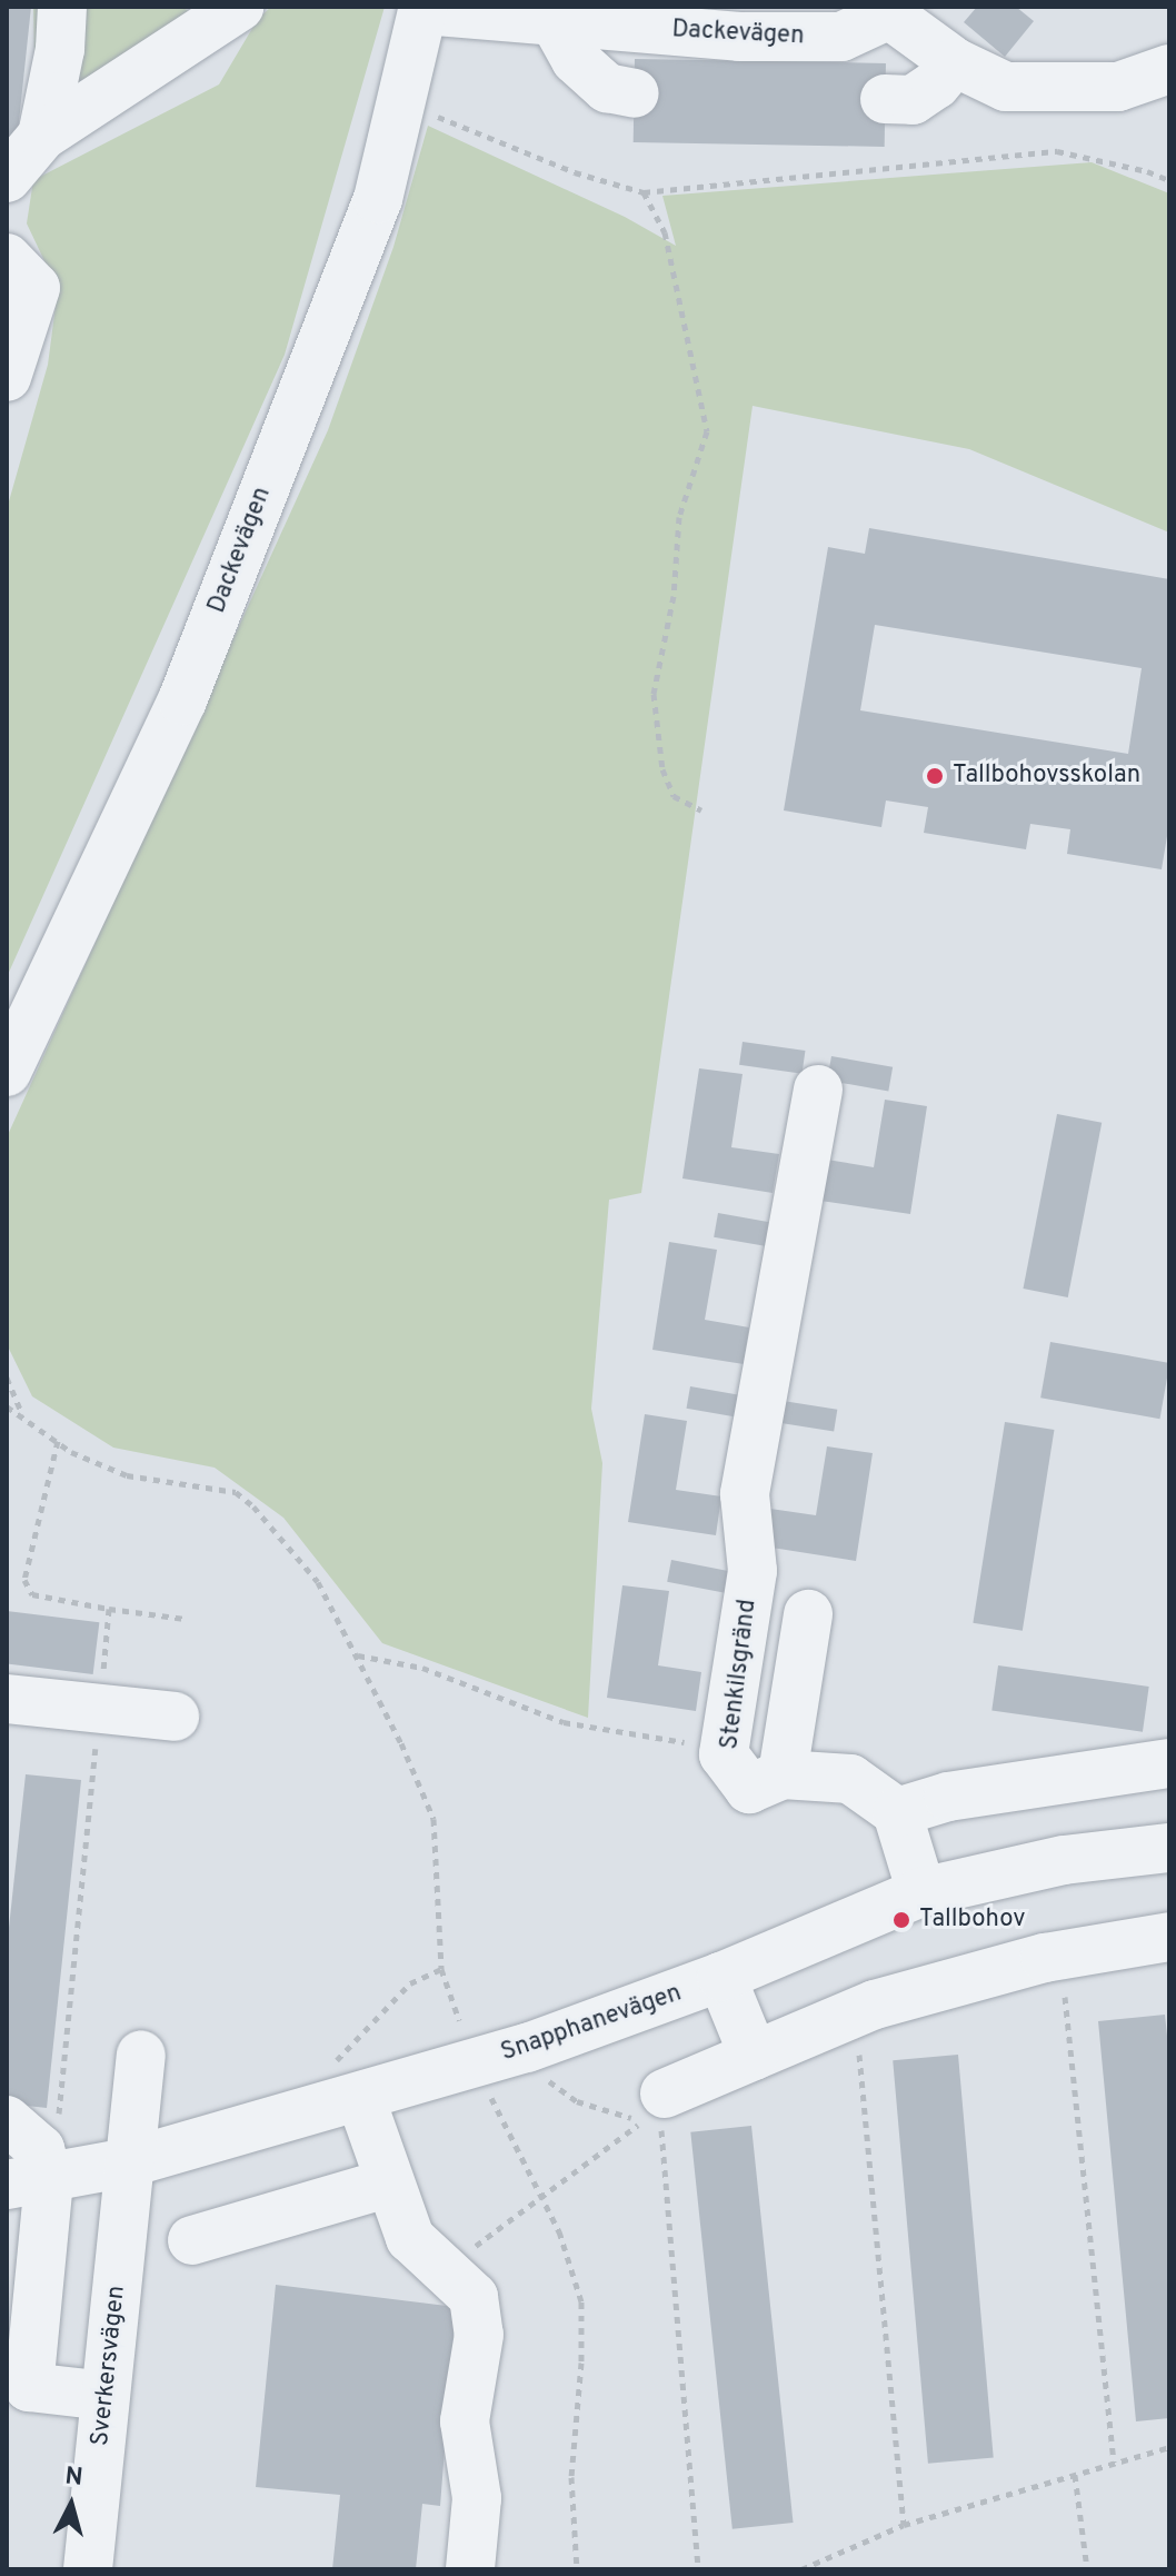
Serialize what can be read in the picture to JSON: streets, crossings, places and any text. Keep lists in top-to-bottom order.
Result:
{
  "streets": {
    "street": [
      "Dackevägen",
      "Stenkilsgränd",
      "Snapphanevägen",
      "Sverkersvägen"
    ]
  },
  "crossings": [
    ["Snapphanevägen", "Sverkersvägen"]
  ],
  "places": ["Tallbohovsskolan", "Tallbohov"],
  "north": "top"
}
